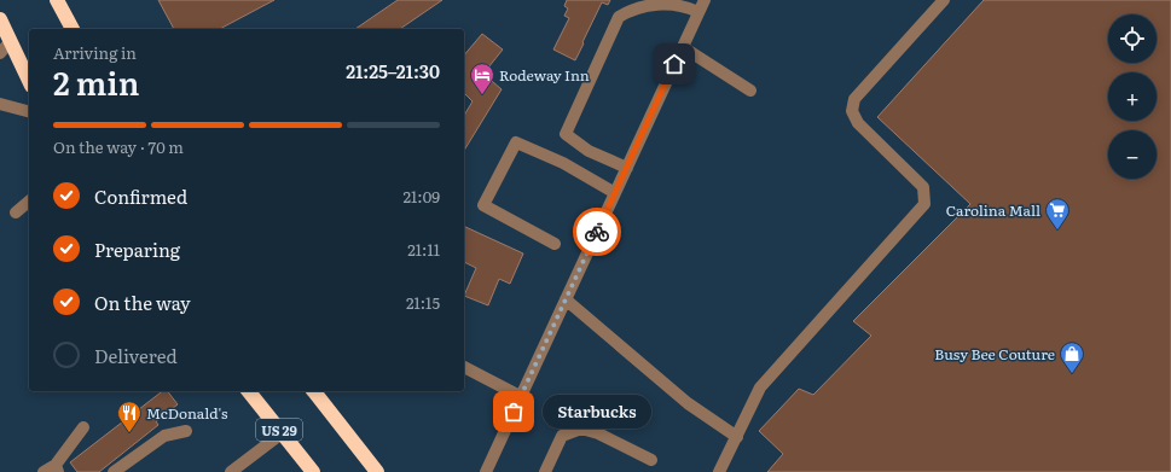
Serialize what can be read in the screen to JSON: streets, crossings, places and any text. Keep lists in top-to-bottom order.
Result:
{
  "streets": {
    "highway": ["US 29"]
  },
  "places": {
    "hotel": ["Rodeway Inn"],
    "supermarket": ["Carolina Mall"],
    "shop": ["Busy Bee Couture"],
    "other": ["Starbucks"],
    "restaurant": ["McDonald's"]
  },
  "page": {
    "map_buttons": ["+", "−"],
    "heading": ["2 min", "Arriving in", "21:25–21:30"],
    "bar": "On the way · 70 m",
    "list": [
      ["Confirmed", "21:09"],
      ["Preparing", "21:11"],
      ["On the way", "21:15"],
      "Delivered"
    ],
    "bubble": "Starbucks"
  }
}
